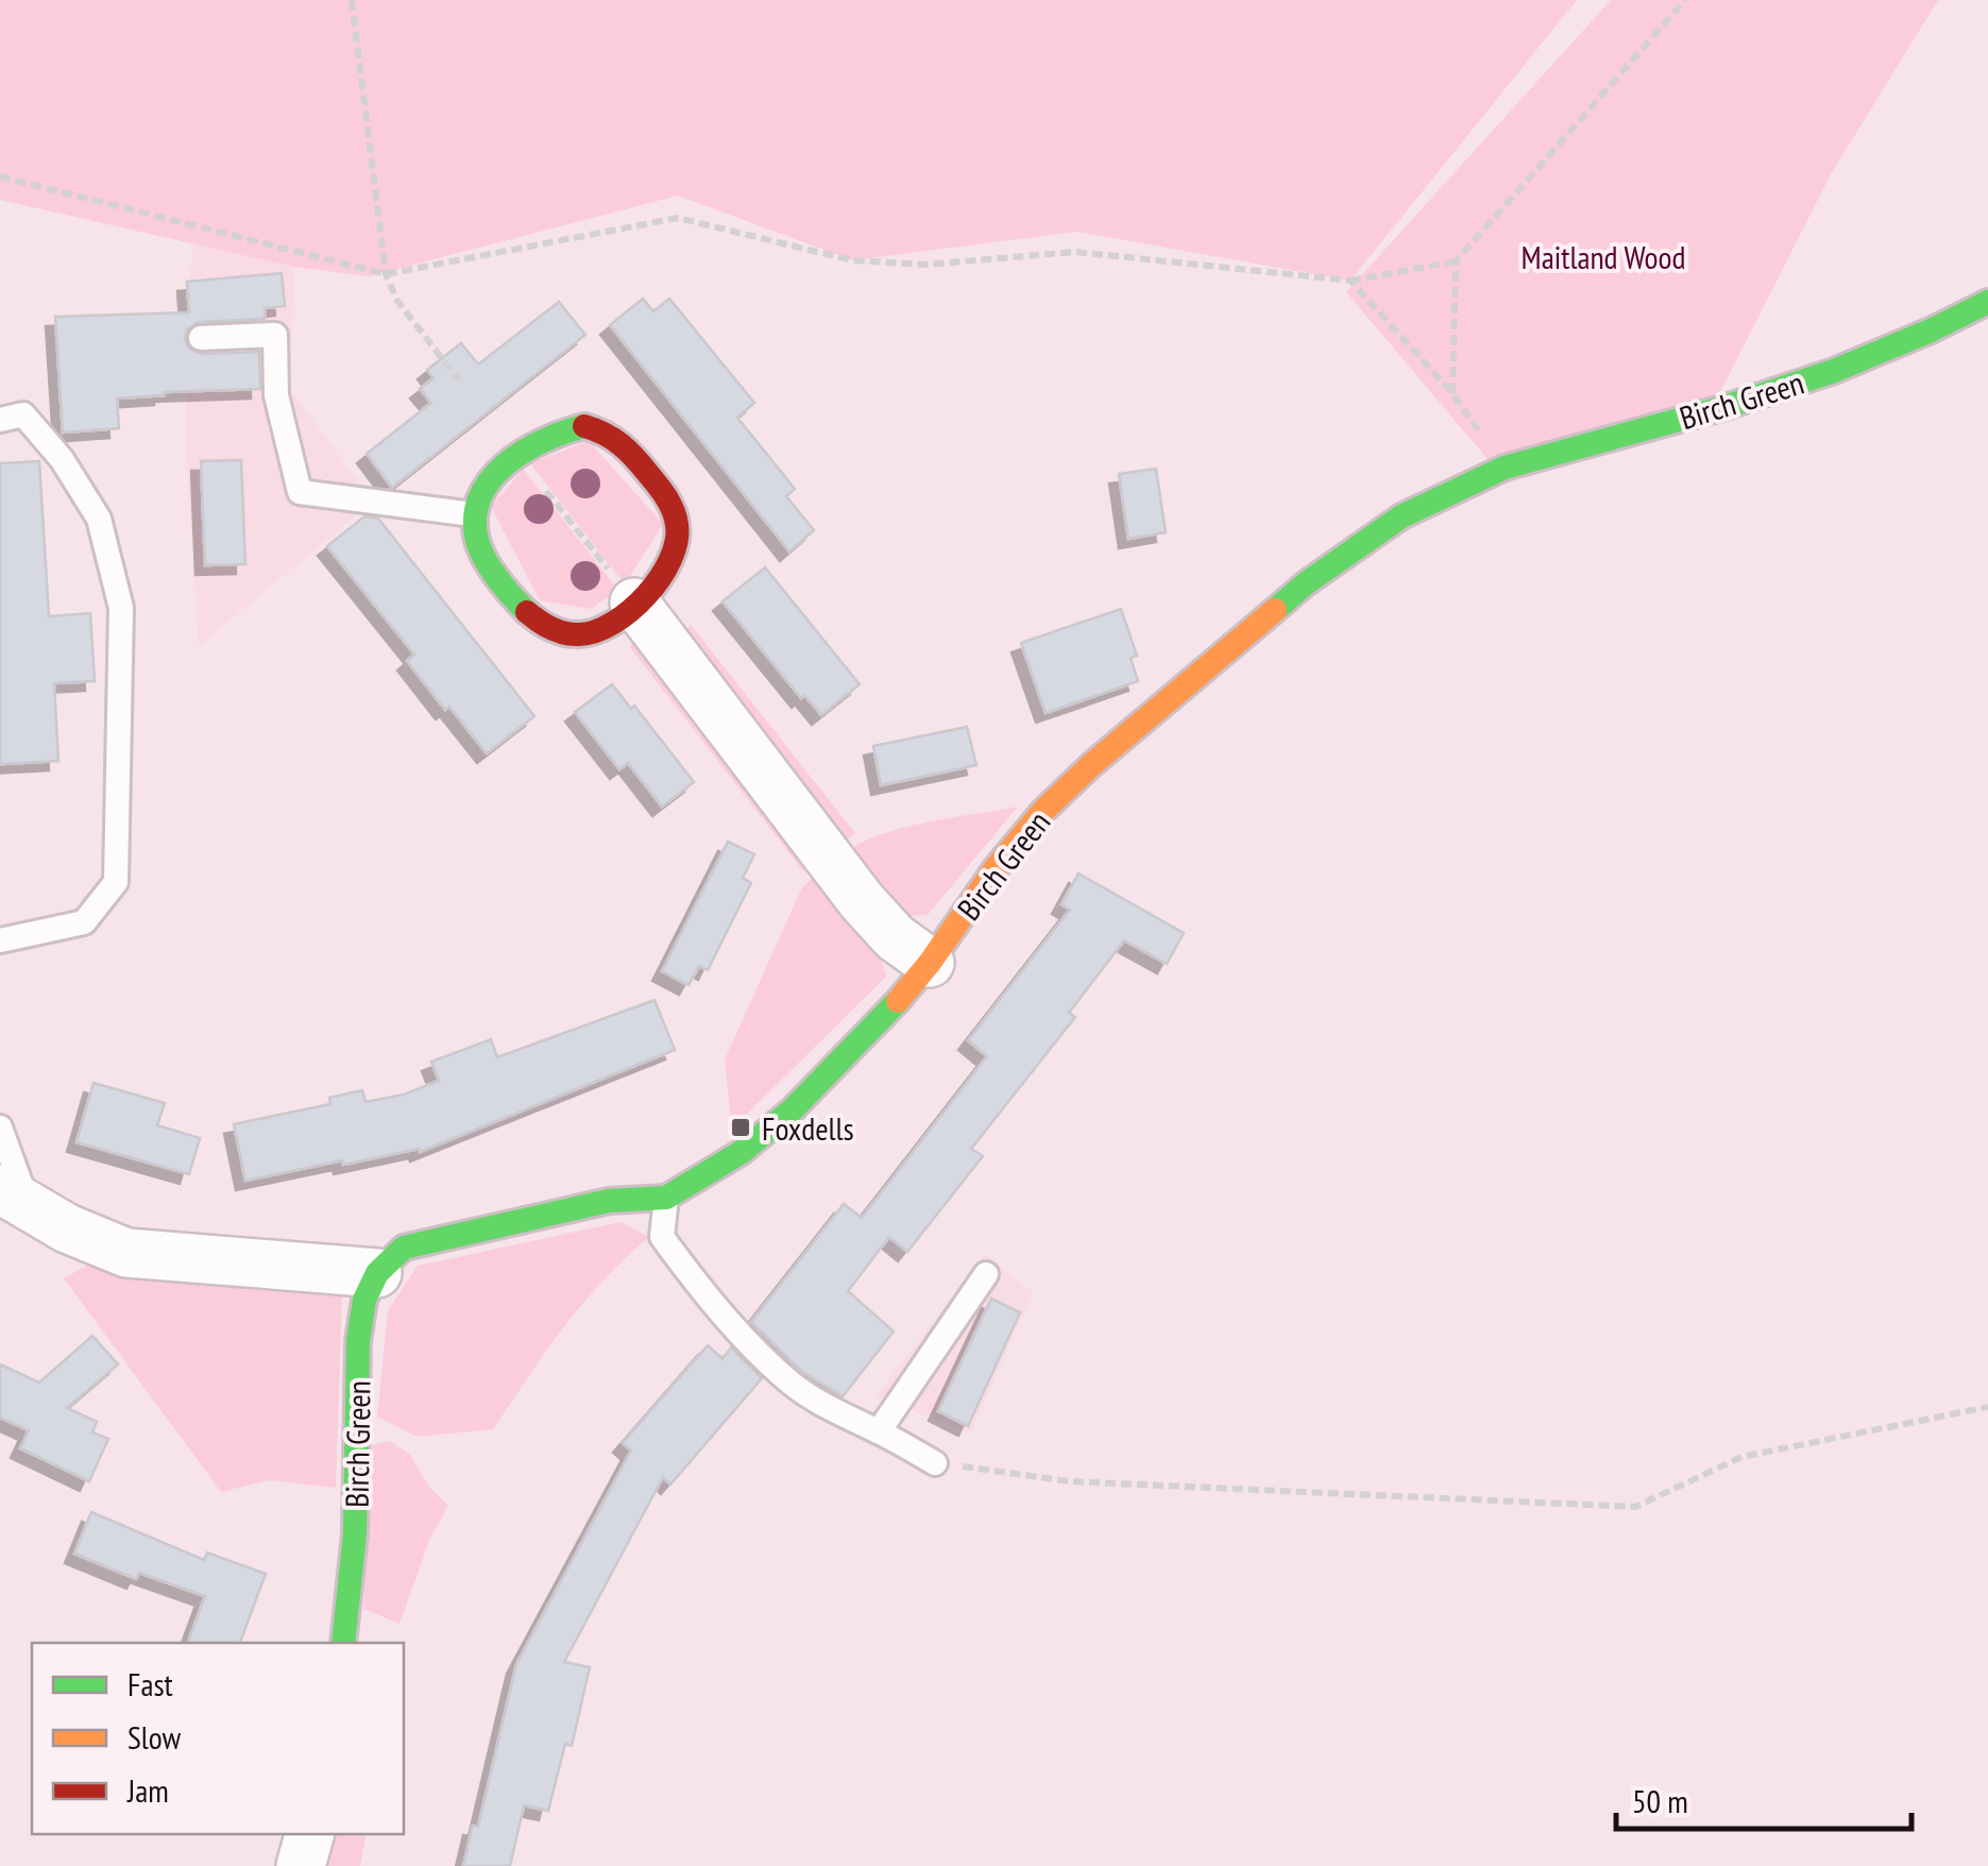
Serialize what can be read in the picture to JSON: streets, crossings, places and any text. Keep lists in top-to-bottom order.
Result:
{
  "streets": {
    "street": ["Birch Green"]
  },
  "parks": ["Maitland Wood"],
  "places": {
    "transit": ["Foxdells"]
  },
  "legend": ["Fast", "Slow", "Jam"],
  "scale_bar": "50 m"
}
